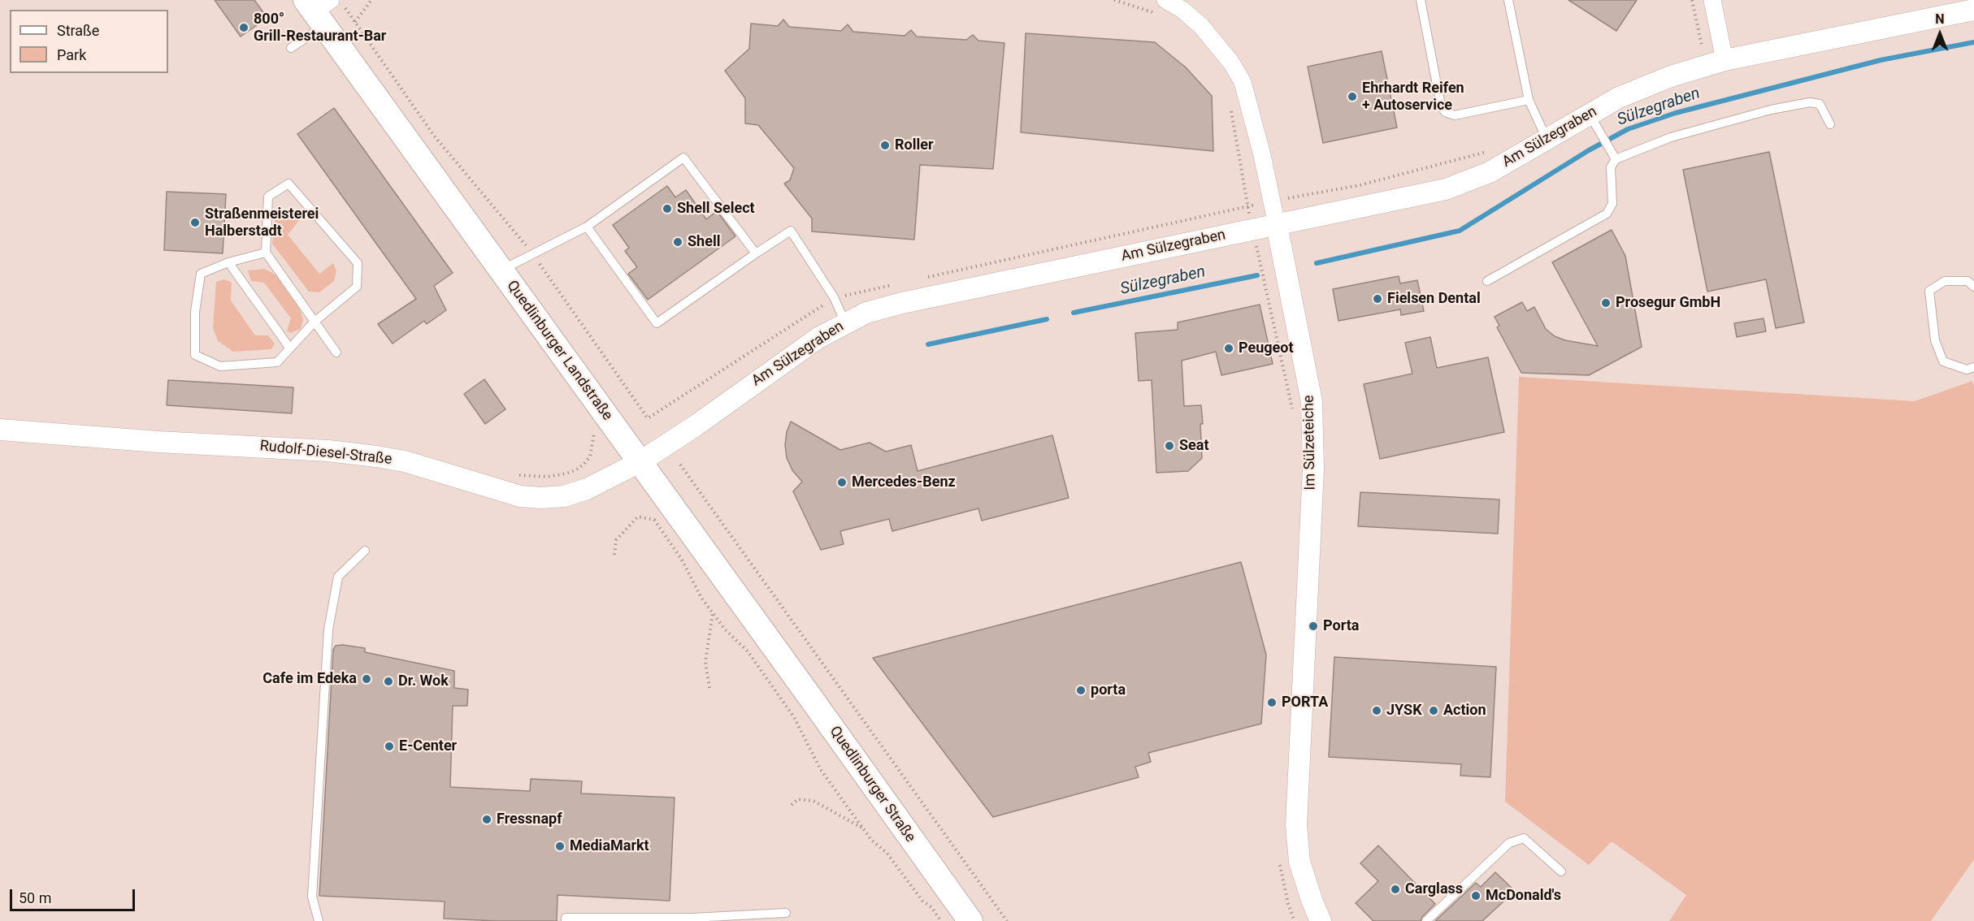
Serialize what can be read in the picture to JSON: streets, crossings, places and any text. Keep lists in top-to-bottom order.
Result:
{
  "streets": {
    "main road": ["Quedlinburger Landstraße", "Quedlinburger Straße"],
    "street": ["Am Sülzegraben", "Im Sülzeteiche", "Rudolf-Diesel-Straße"]
  },
  "crossings": [
    ["Am Sülzegraben", "Quedlinburger Landstraße"],
    ["Am Sülzegraben", "Im Sülzeteiche"],
    ["Am Sülzegraben", "Rudolf-Diesel-Straße"],
    ["Quedlinburger Landstraße", "Rudolf-Diesel-Straße"],
    ["Quedlinburger Landstraße", "Quedlinburger Straße"]
  ],
  "water": ["Sülzegraben"],
  "places": [
    "800° Grill-Restaurant-Bar",
    "Ehrhardt Reifen + Autoservice",
    "Roller",
    "Shell Select",
    "Straßenmeisterei Halberstadt",
    "Shell",
    "Fielsen Dental",
    "Prosegur GmbH",
    "Peugeot",
    "Seat",
    "Mercedes-Benz",
    "Porta",
    "Cafe im Edeka",
    "Dr. Wok",
    "porta",
    "PORTA",
    "JYSK",
    "Action",
    "E-Center",
    "Fressnapf",
    "MediaMarkt",
    "Carglass",
    "McDonald's"
  ],
  "legend": ["Straße", "Park"],
  "scale_bar": "50 m",
  "north": "top"
}
